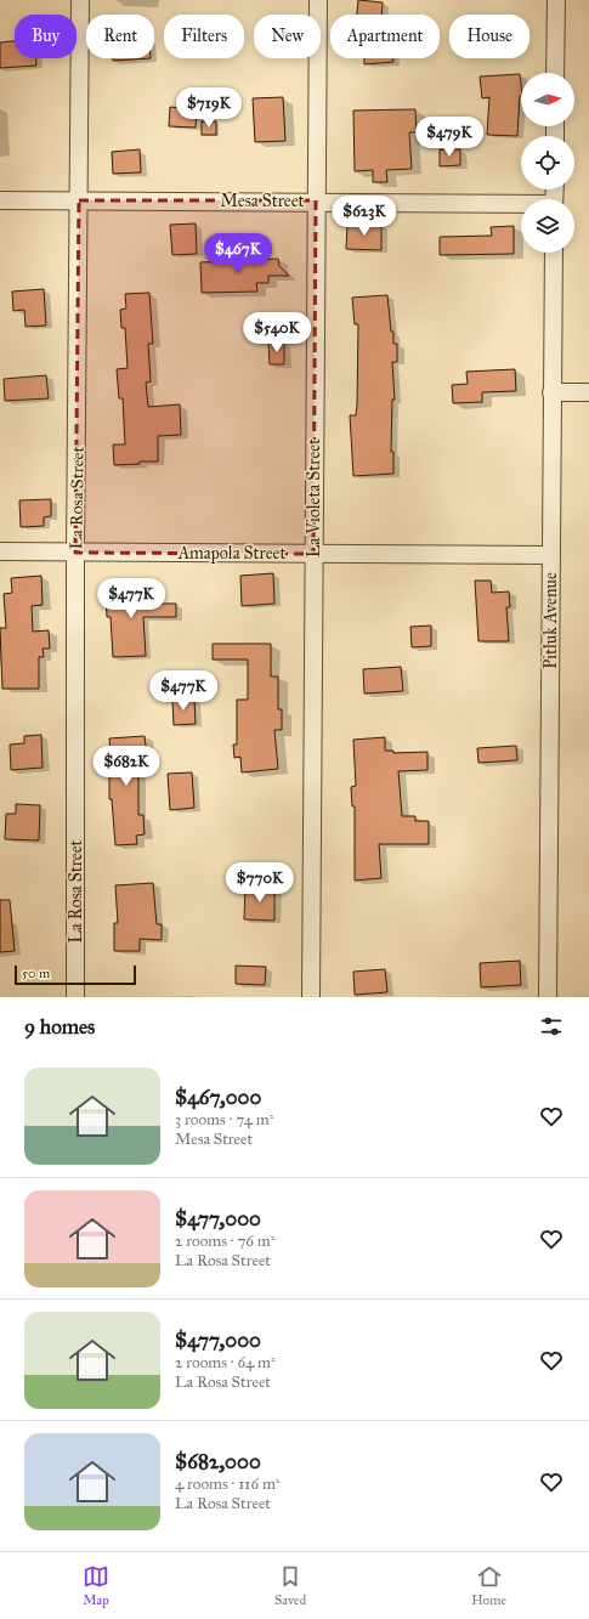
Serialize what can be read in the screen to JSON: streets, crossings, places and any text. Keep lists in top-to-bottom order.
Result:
{
  "streets": {
    "street": [
      "Mesa Street",
      "La Rosa Street",
      "La Violeta Street",
      "Amapola Street",
      "Pitluk Avenue"
    ]
  },
  "crossings": [
    ["Mesa Street", "La Rosa Street"],
    ["Mesa Street", "La Violeta Street"],
    ["La Rosa Street", "Amapola Street"],
    ["La Violeta Street", "Amapola Street"],
    ["Amapola Street", "Pitluk Avenue"]
  ],
  "scale_bar": "50 m",
  "north": "right",
  "page": {
    "chip": [
      "Buy",
      "Rent",
      "Filters",
      "New",
      "Apartment",
      "House"
    ],
    "price": [
      "$719K",
      "$479K",
      "$623K",
      "$467K",
      "$540K",
      "$477K",
      "$477K",
      "$682K",
      "$770K"
    ],
    "scale": "50 m",
    "heading": "9 homes",
    "list": [
      {
        "name": "$467,000",
        "note": "3 rooms · 74 m² · Mesa Street"
      },
      {
        "name": "$477,000",
        "note": "2 rooms · 76 m² · La Rosa Street"
      },
      {
        "name": "$477,000",
        "note": "2 rooms · 64 m² · La Rosa Street"
      },
      {
        "name": "$682,000",
        "note": "4 rooms · 116 m² · La Rosa Street"
      }
    ],
    "tabs": ["Map", "Saved", "Home"]
  }
}
